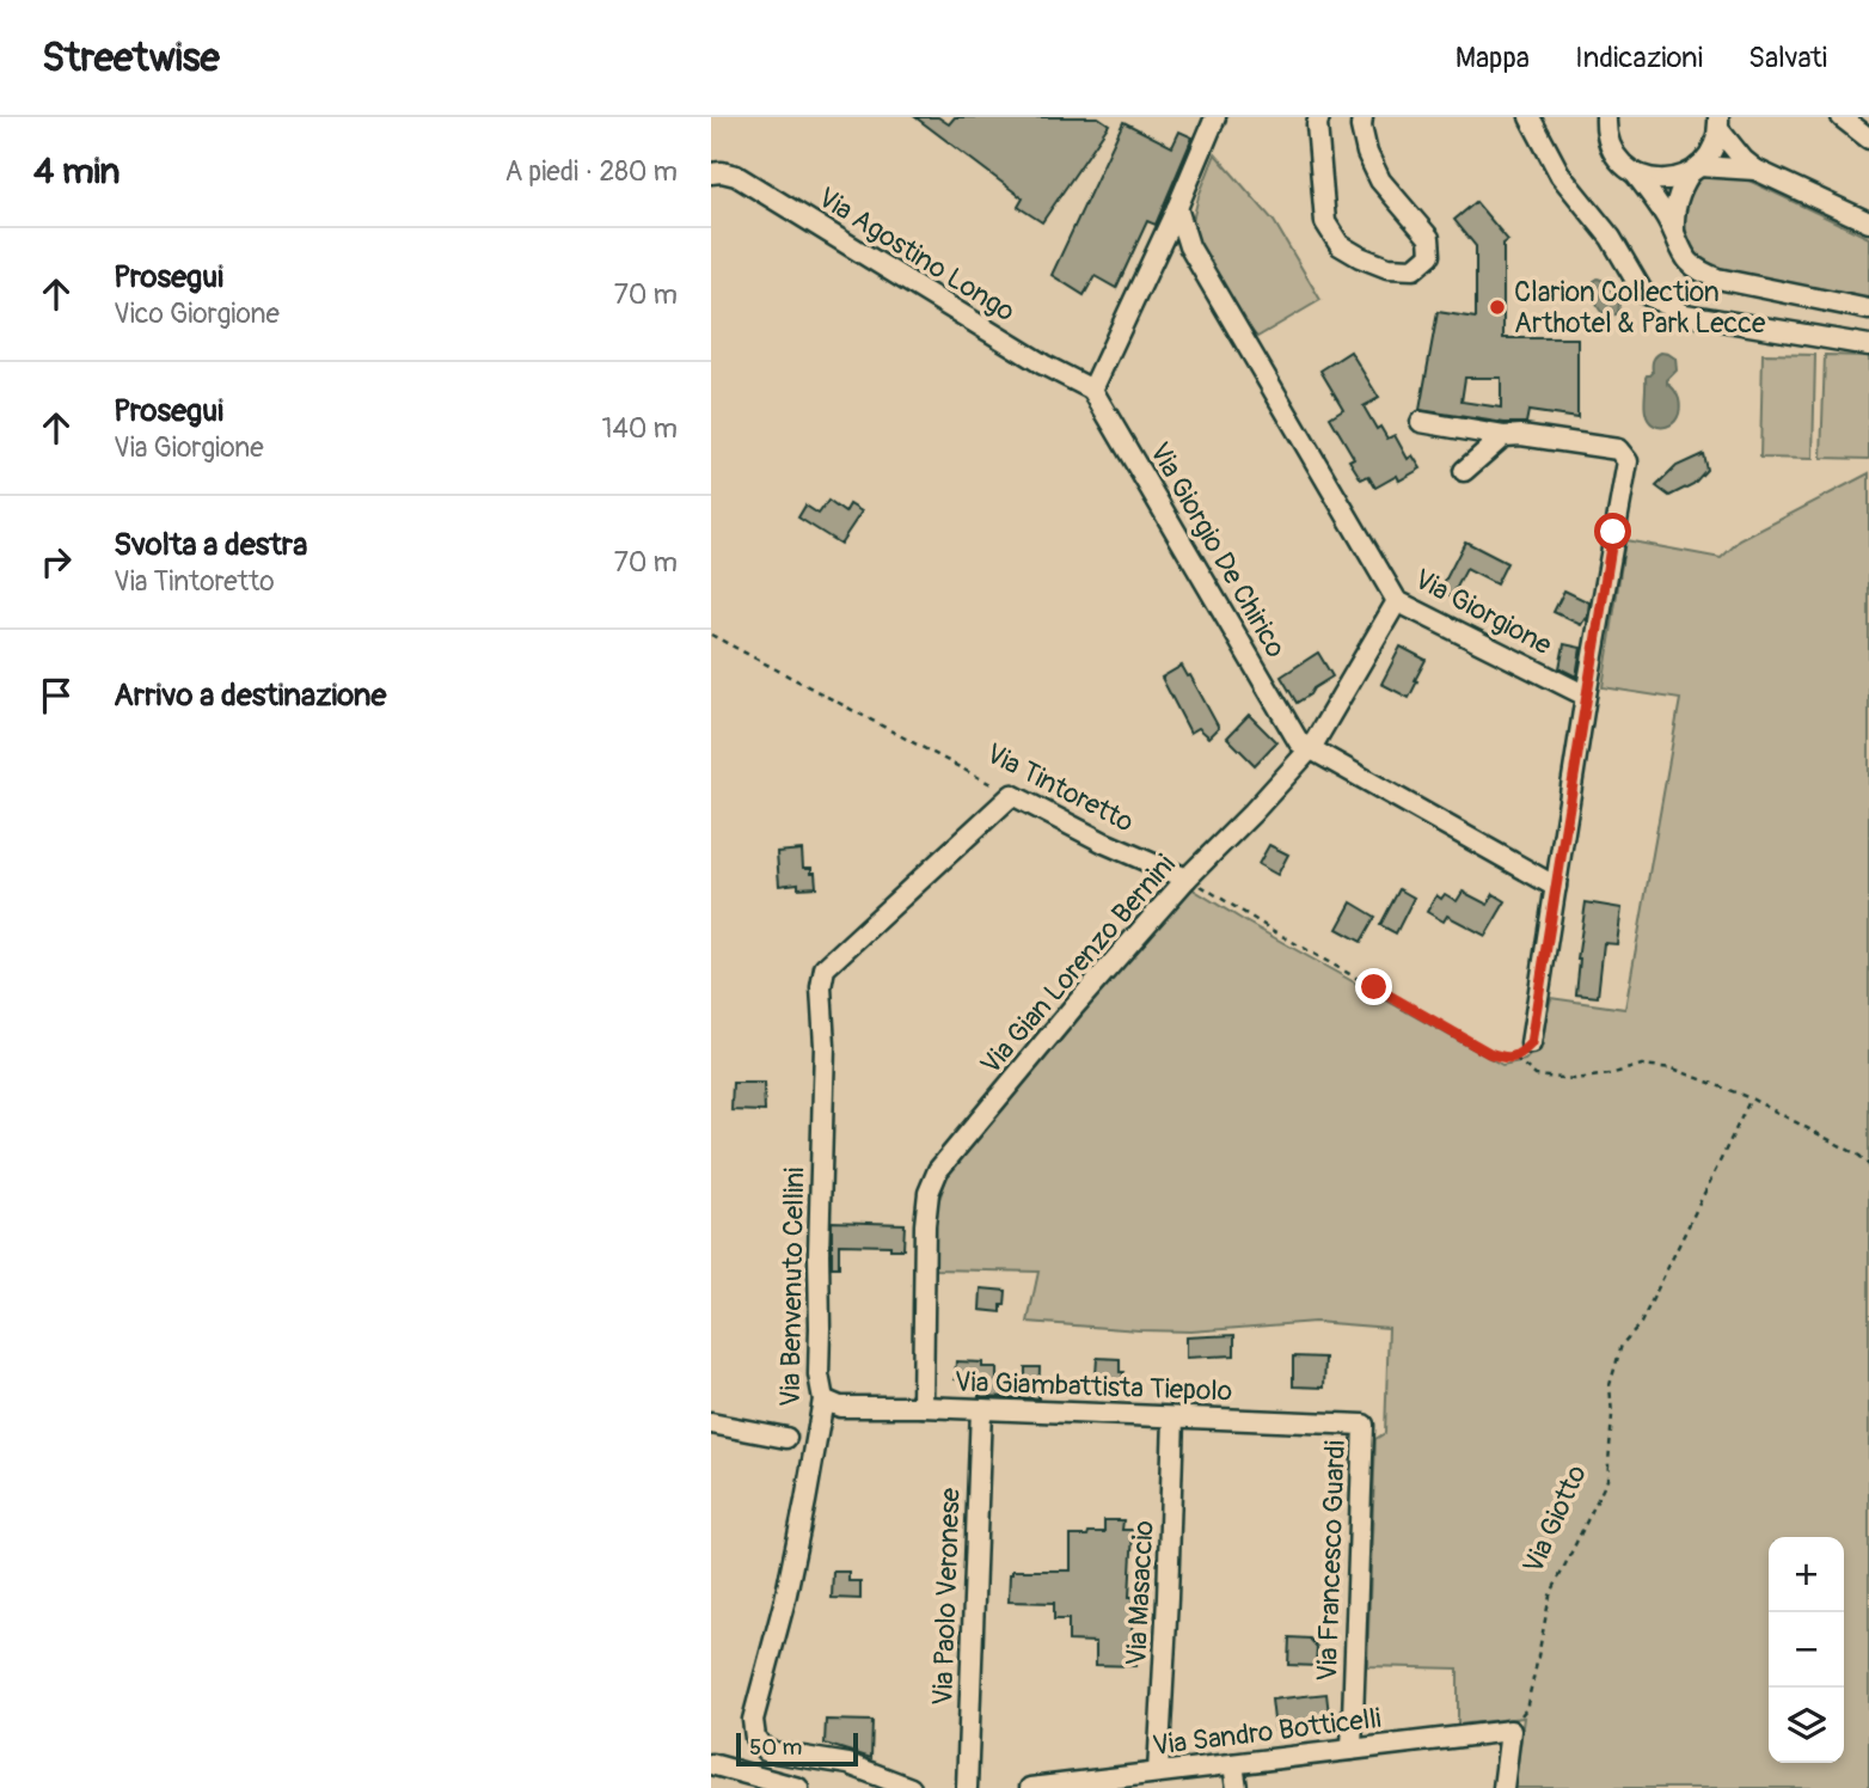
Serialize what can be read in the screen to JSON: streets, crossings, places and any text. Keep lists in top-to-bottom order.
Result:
{
  "streets": {
    "street": [
      "Via Agostino Longo",
      "Via Giorgio De Chirico",
      "Via Giorgione",
      "Via Tintoretto",
      "Via Gian Lorenzo Bernini",
      "Via Benvenuto Cellini",
      "Via Giambattista Tiepolo",
      "Via Francesco Guardi",
      "Via Masaccio",
      "Via Paolo Veronese",
      "Via Sandro Botticelli"
    ],
    "path": ["Via Giotto"]
  },
  "crossings": [
    ["Via Agostino Longo", "Via Giorgio De Chirico"],
    ["Via Giorgio De Chirico", "Via Gian Lorenzo Bernini"],
    ["Via Giorgione", "Via Gian Lorenzo Bernini"],
    ["Via Tintoretto", "Via Gian Lorenzo Bernini"],
    ["Via Tintoretto", "Via Benvenuto Cellini"],
    ["Via Gian Lorenzo Bernini", "Via Giambattista Tiepolo"],
    ["Via Benvenuto Cellini", "Via Giambattista Tiepolo"],
    ["Via Giambattista Tiepolo", "Via Francesco Guardi"],
    ["Via Giambattista Tiepolo", "Via Masaccio"],
    ["Via Giambattista Tiepolo", "Via Paolo Veronese"],
    ["Via Giotto", "Via Sandro Botticelli"],
    ["Via Francesco Guardi", "Via Sandro Botticelli"],
    ["Via Masaccio", "Via Sandro Botticelli"]
  ],
  "places": ["Clarion Collection Arthotel & Park Lecce"],
  "scale_bar": "50 m",
  "page": {
    "header": "Streetwise",
    "nav": ["Mappa", "Indicazioni", "Salvati"],
    "heading": ["4 min", "A piedi · 280 m"],
    "list": [
      ["Prosegui", "Vico Giorgione", "70 m"],
      ["Prosegui", "Via Giorgione", "140 m"],
      ["Svolta a destra", "Via Tintoretto", "70 m"],
      "Arrivo a destinazione"
    ],
    "map_buttons": ["+", "−"],
    "scale": "50 m"
  }
}
